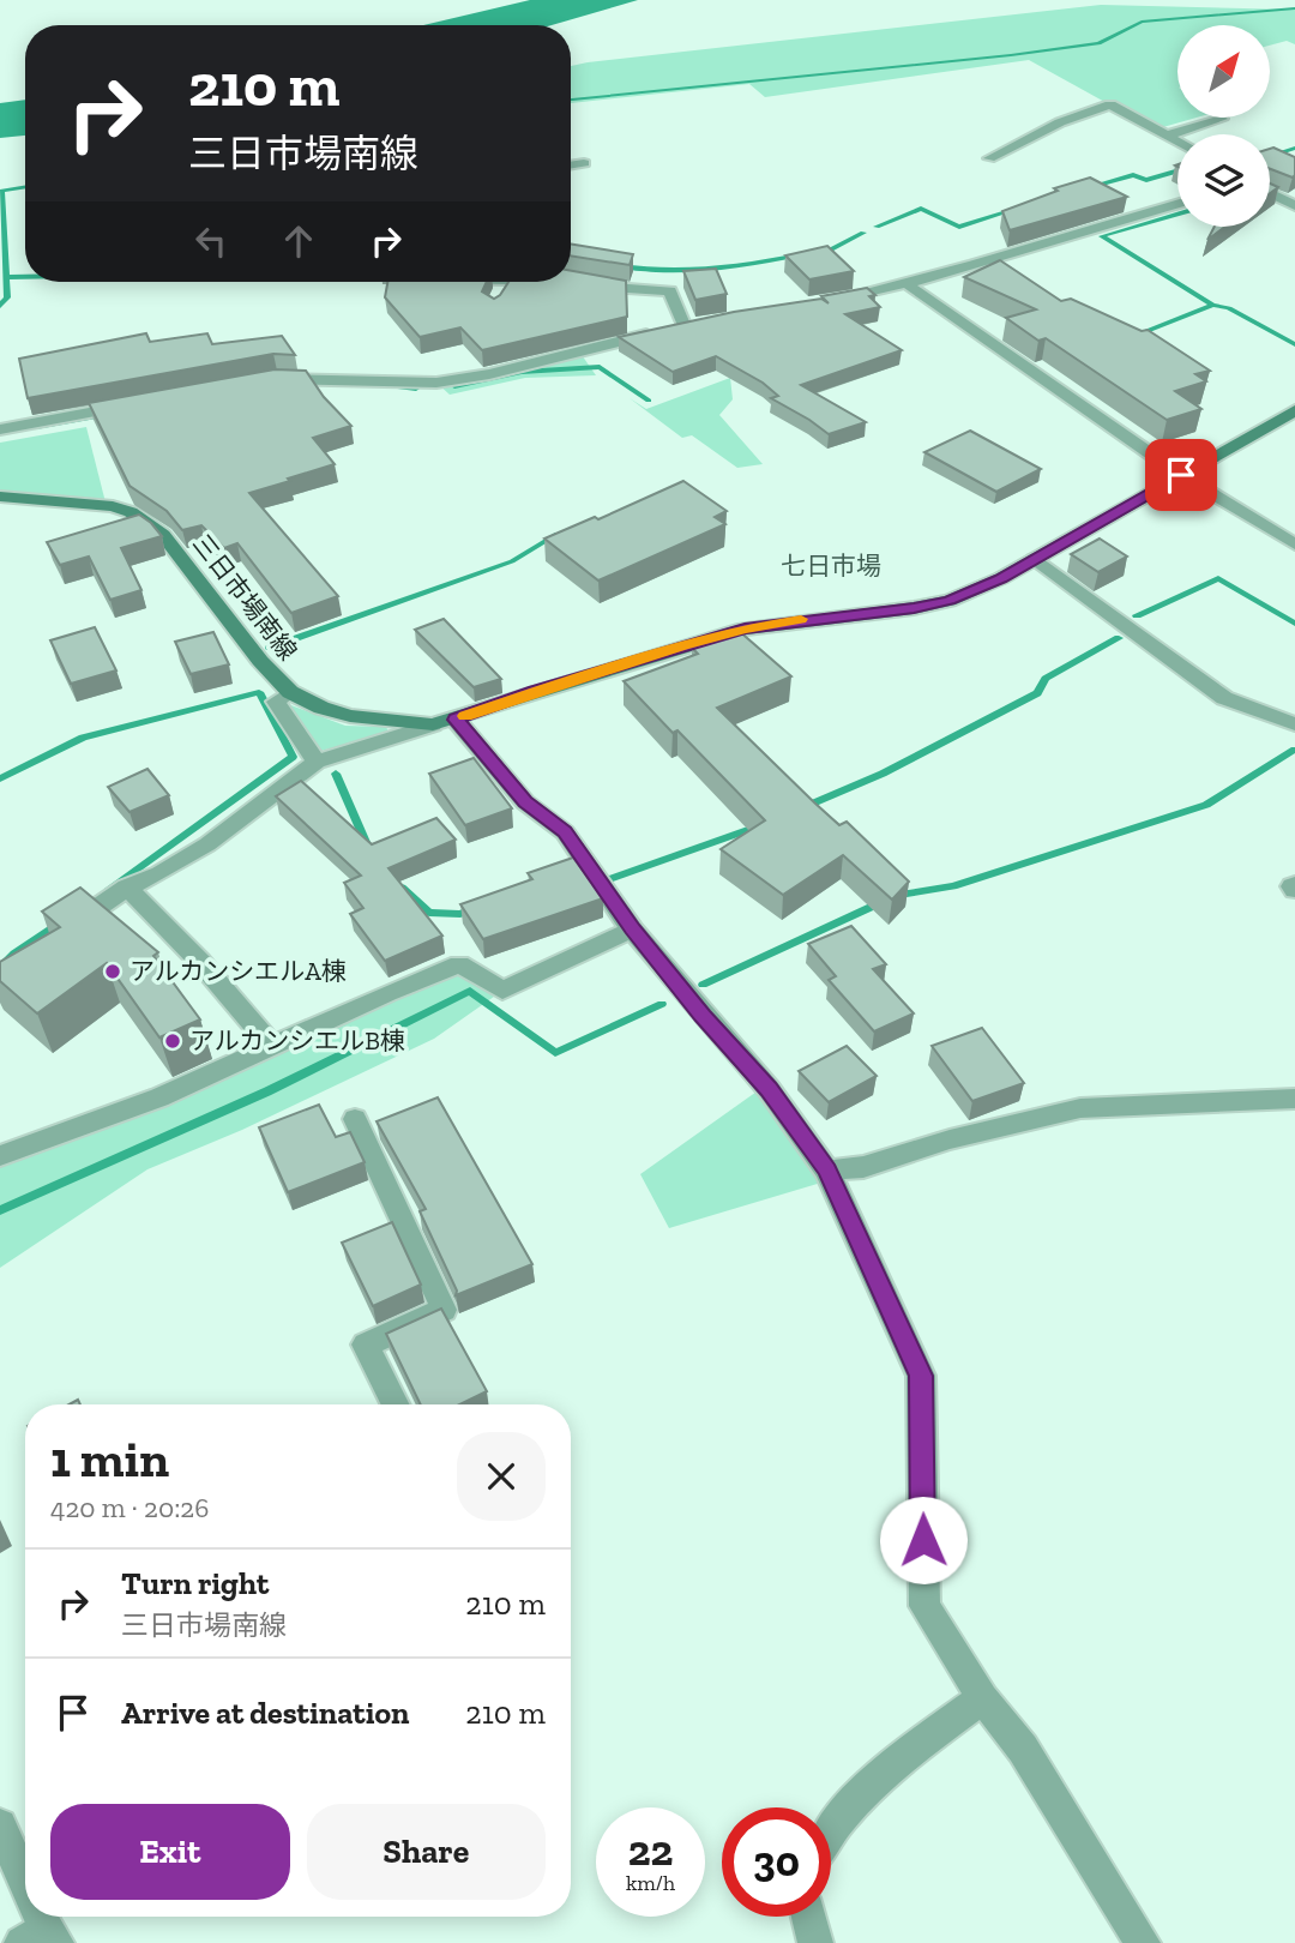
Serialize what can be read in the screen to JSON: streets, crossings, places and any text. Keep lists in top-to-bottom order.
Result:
{
  "streets": {
    "main road": ["三日市場南線"]
  },
  "districts": ["七日市場"],
  "places": ["アルカンシエルA棟", "アルカンシエルB棟"],
  "north": "top right",
  "page": {
    "turn": ["210 m", "三日市場南線"],
    "heading": ["1 min", "420 m · 20:26"],
    "list": [
      {
        "name": "Turn right",
        "note": "三日市場南線",
        "value": "210 m"
      },
      {
        "name": "Arrive at destination",
        "value": "210 m"
      }
    ],
    "buttons": ["Exit", "Share"],
    "speed": "22 km/h",
    "limit": "30"
  }
}
